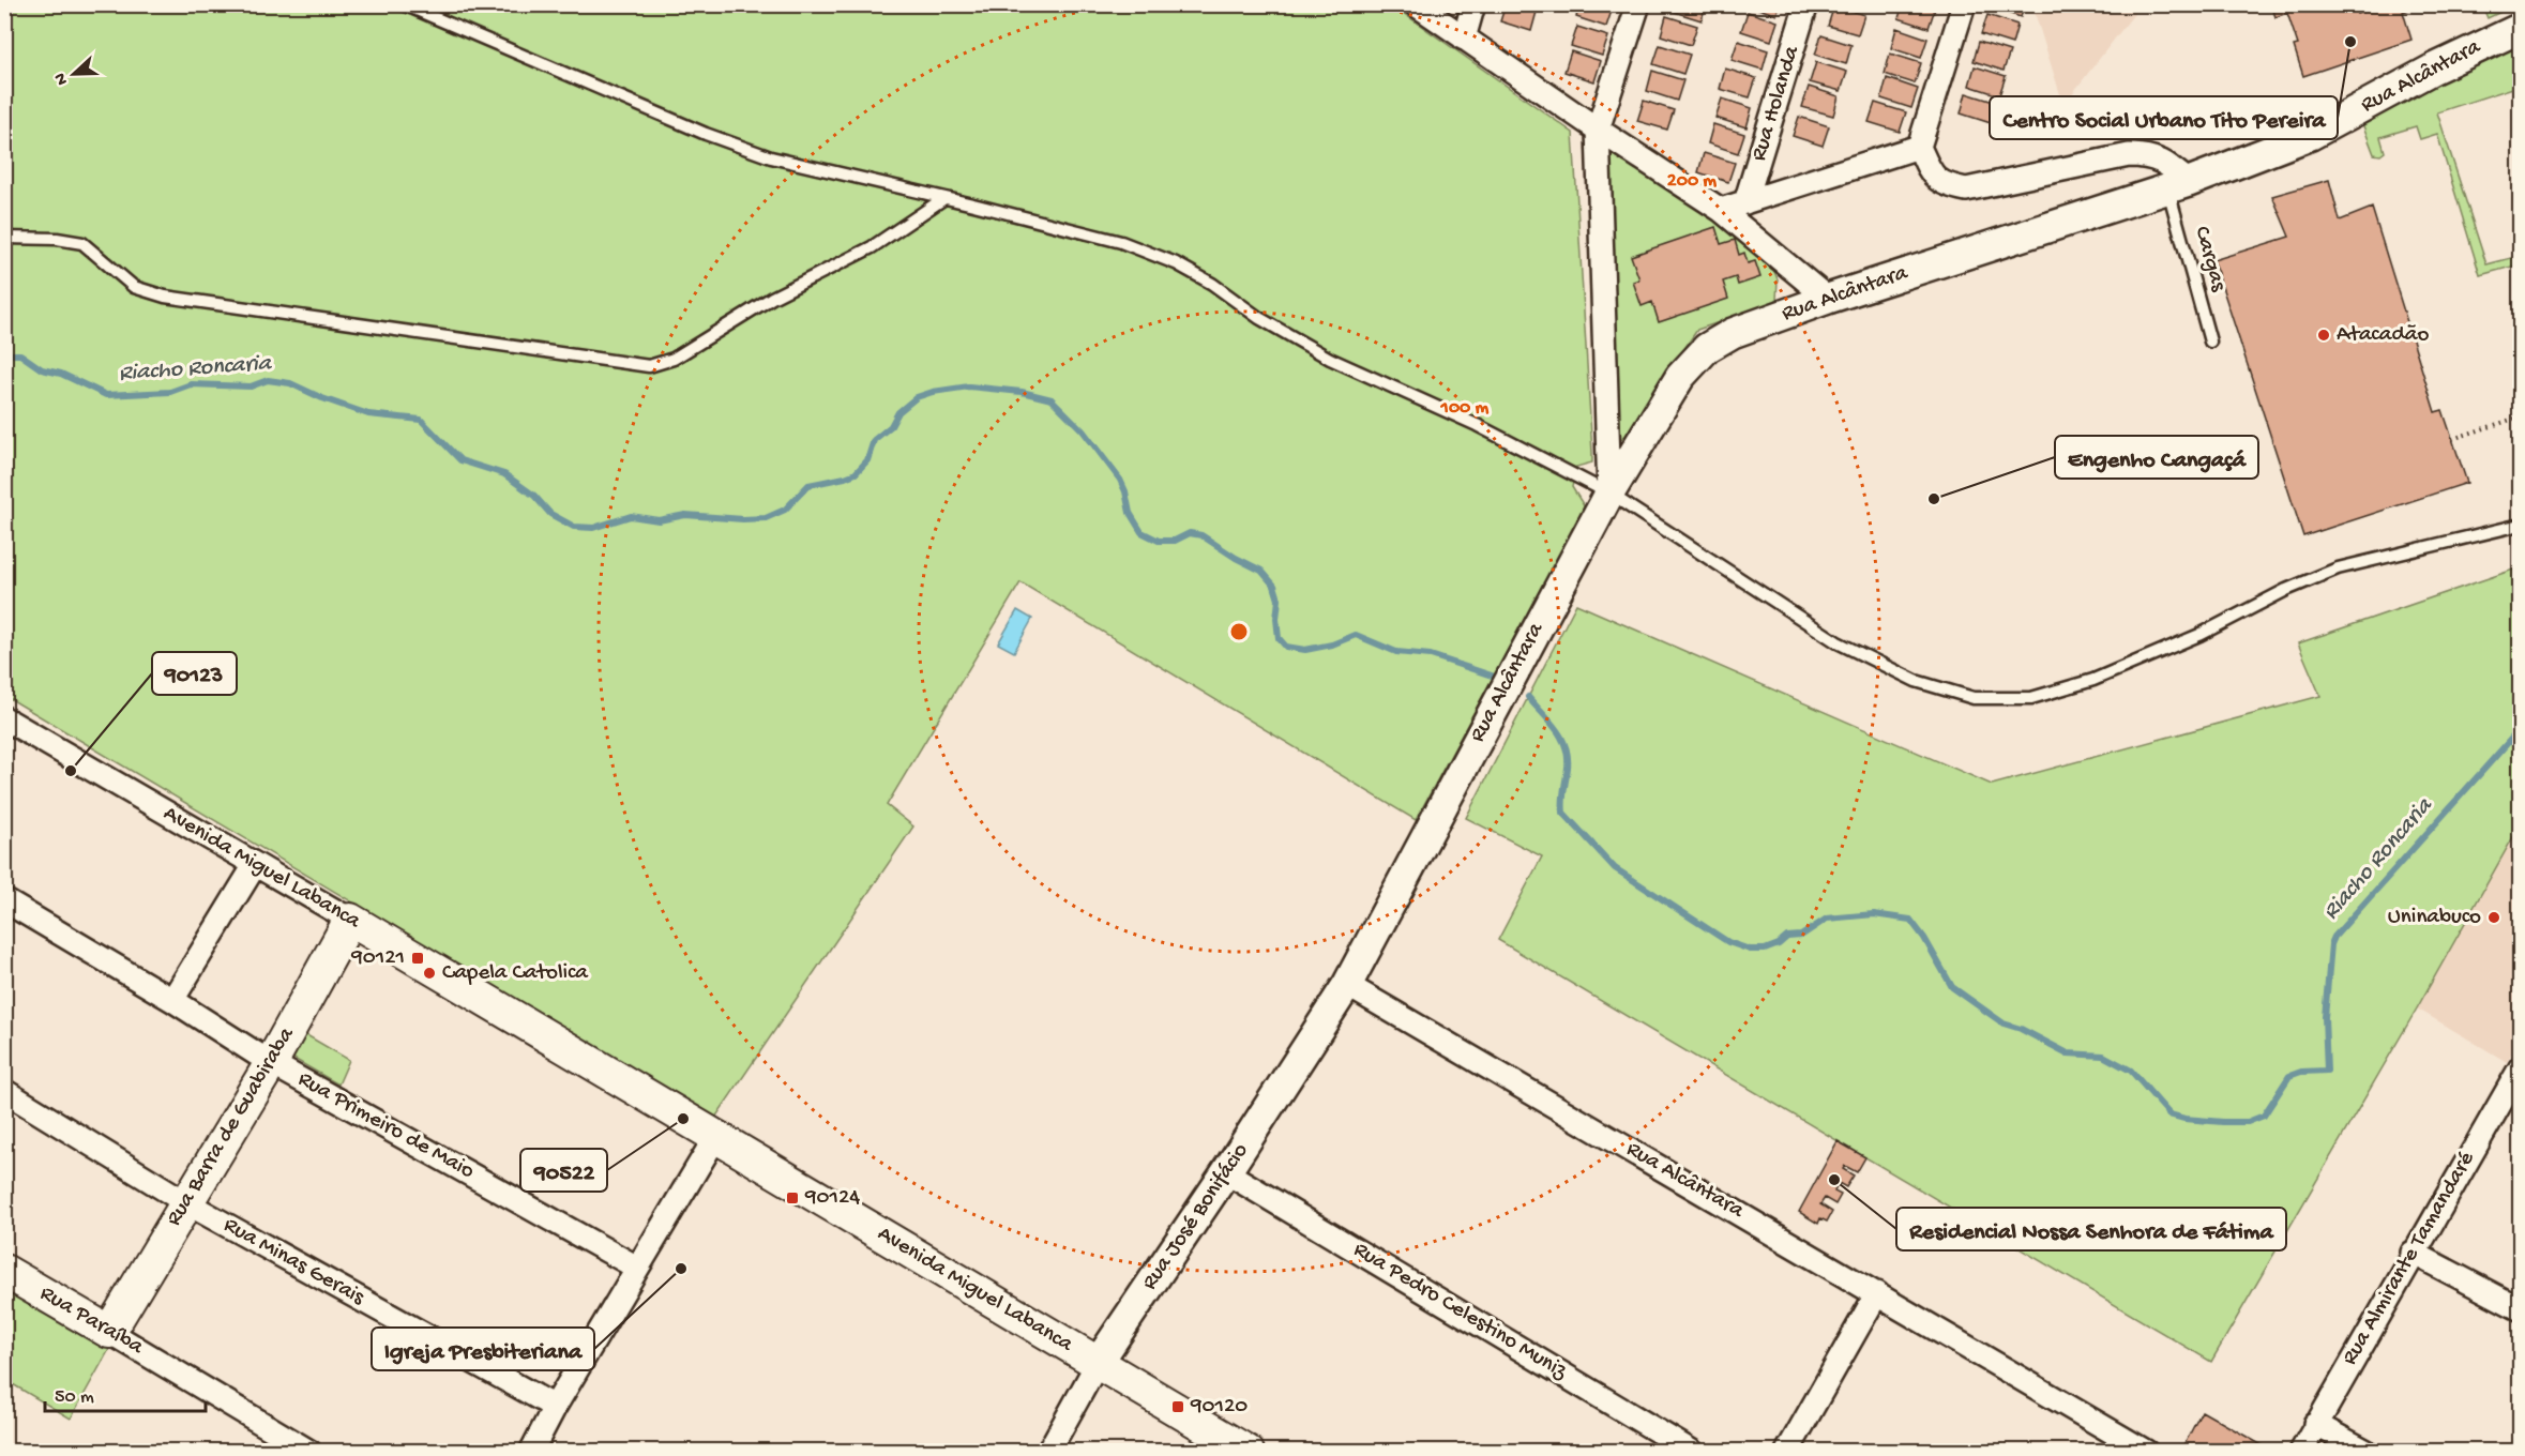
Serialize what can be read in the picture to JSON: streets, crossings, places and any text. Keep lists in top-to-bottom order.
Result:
{
  "streets": {
    "main road": ["Avenida Miguel Labanca", "Rua Barra de Guabiraba", "Rua Paraíba"],
    "street": [
      "Rua Alcântara",
      "Rua Holanda",
      "Rua Primeiro de Maio",
      "Rua José Bonifácio",
      "Rua Almirante Tamandaré",
      "Rua Minas Gerais",
      "Rua Pedro Celestino Muniz"
    ],
    "lane": ["Cargas"]
  },
  "crossings": [
    ["Rua Alcântara", "Cargas"],
    ["Rua Alcântara", "Rua José Bonifácio"],
    ["Avenida Miguel Labanca", "Rua Barra de Guabiraba"],
    ["Avenida Miguel Labanca", "Rua José Bonifácio"],
    ["Rua Primeiro de Maio", "Rua Barra de Guabiraba"],
    ["Rua Barra de Guabiraba", "Rua Minas Gerais"],
    ["Rua Barra de Guabiraba", "Rua Paraíba"],
    ["Rua José Bonifácio", "Rua Pedro Celestino Muniz"]
  ],
  "water": ["Riacho Roncaria"],
  "places": {
    "other": [
      "Centro Social Urbano Tito Pereira",
      "Atacadão",
      "Engenho Cangaçá",
      "90123",
      "Uninabuco",
      "Capela Catolica",
      "90522",
      "Residencial Nossa Senhora de Fátima",
      "Igreja Presbiteriana"
    ],
    "transit": ["90121", "90124", "90120"]
  },
  "scale_bar": "50 m",
  "north": "left",
  "rings": ["200 m", "100 m"]
}
